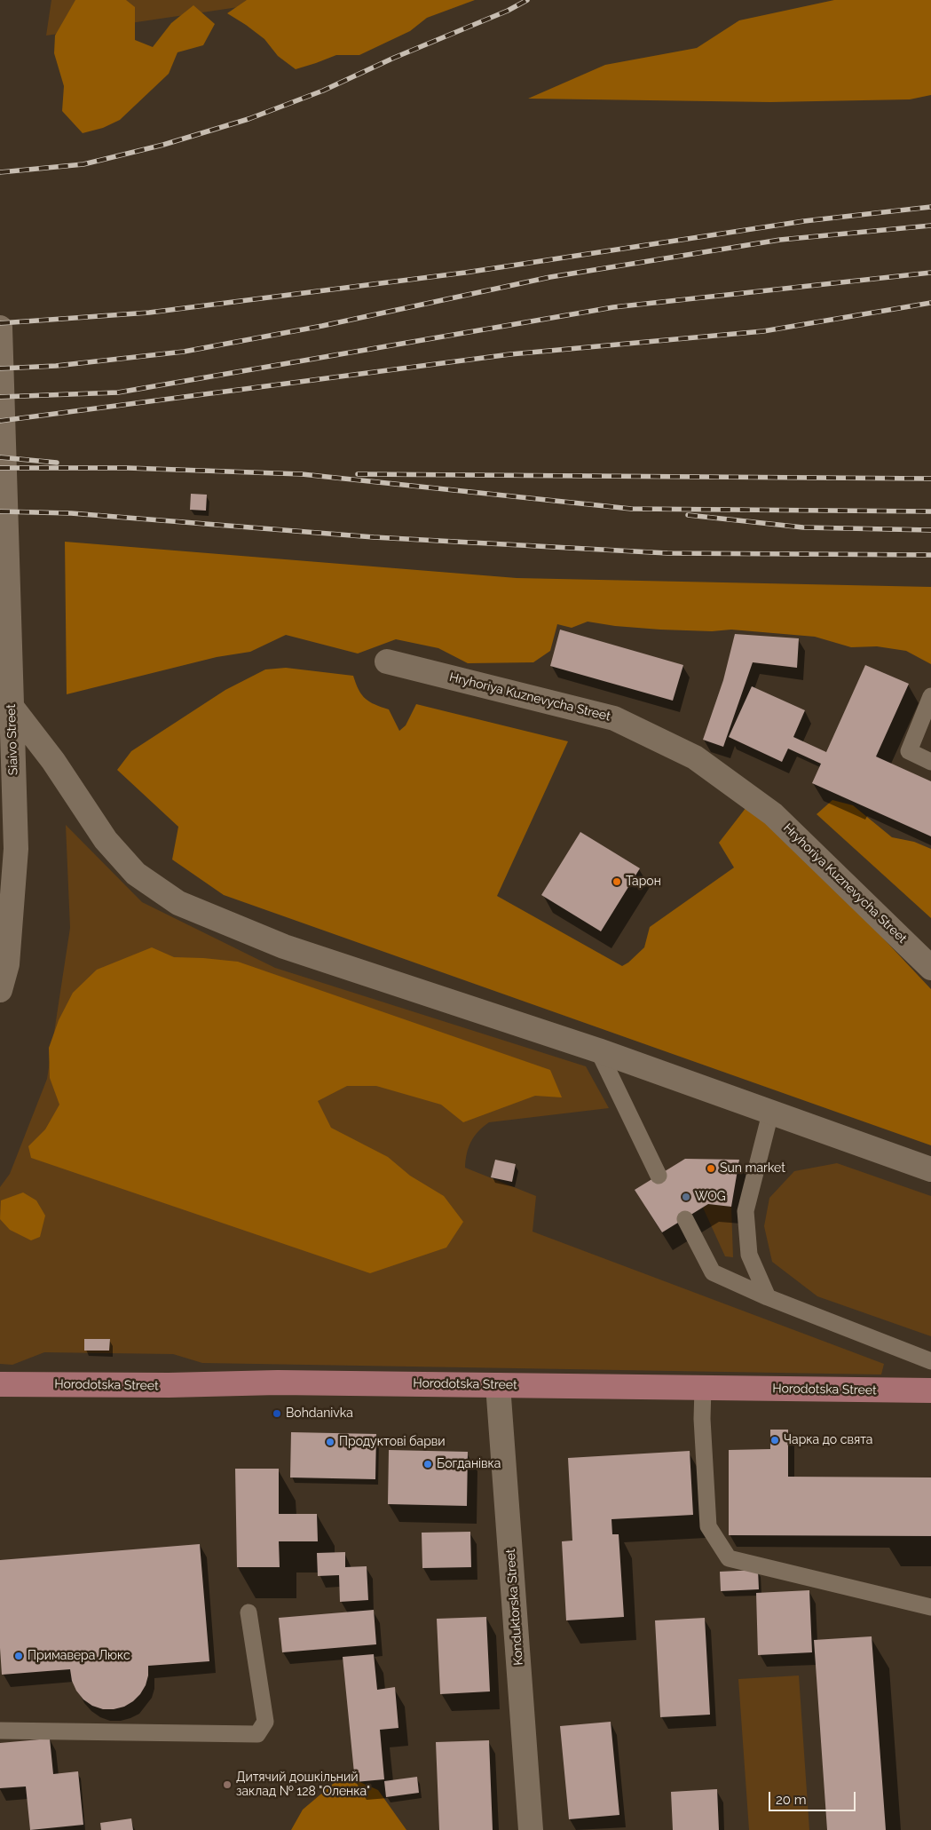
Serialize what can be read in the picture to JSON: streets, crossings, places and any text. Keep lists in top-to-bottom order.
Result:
{
  "streets": {
    "main road": [
      "Hryhoriya Kuznevycha Street",
      "Siaivo Street",
      "Horodotska Street",
      "Konduktorska Street"
    ]
  },
  "crossings": [
    ["Horodotska Street", "Konduktorska Street"]
  ],
  "places": [
    "Тарон",
    "Sun market",
    "WOG",
    "Bohdanivka",
    "Чарка до свята",
    "Продуктові барви",
    "Богданівка",
    "Примавера Люкс",
    "Дитячий дошкільний заклад № 128 \"Оленка\""
  ],
  "scale_bar": "20 m"
}
